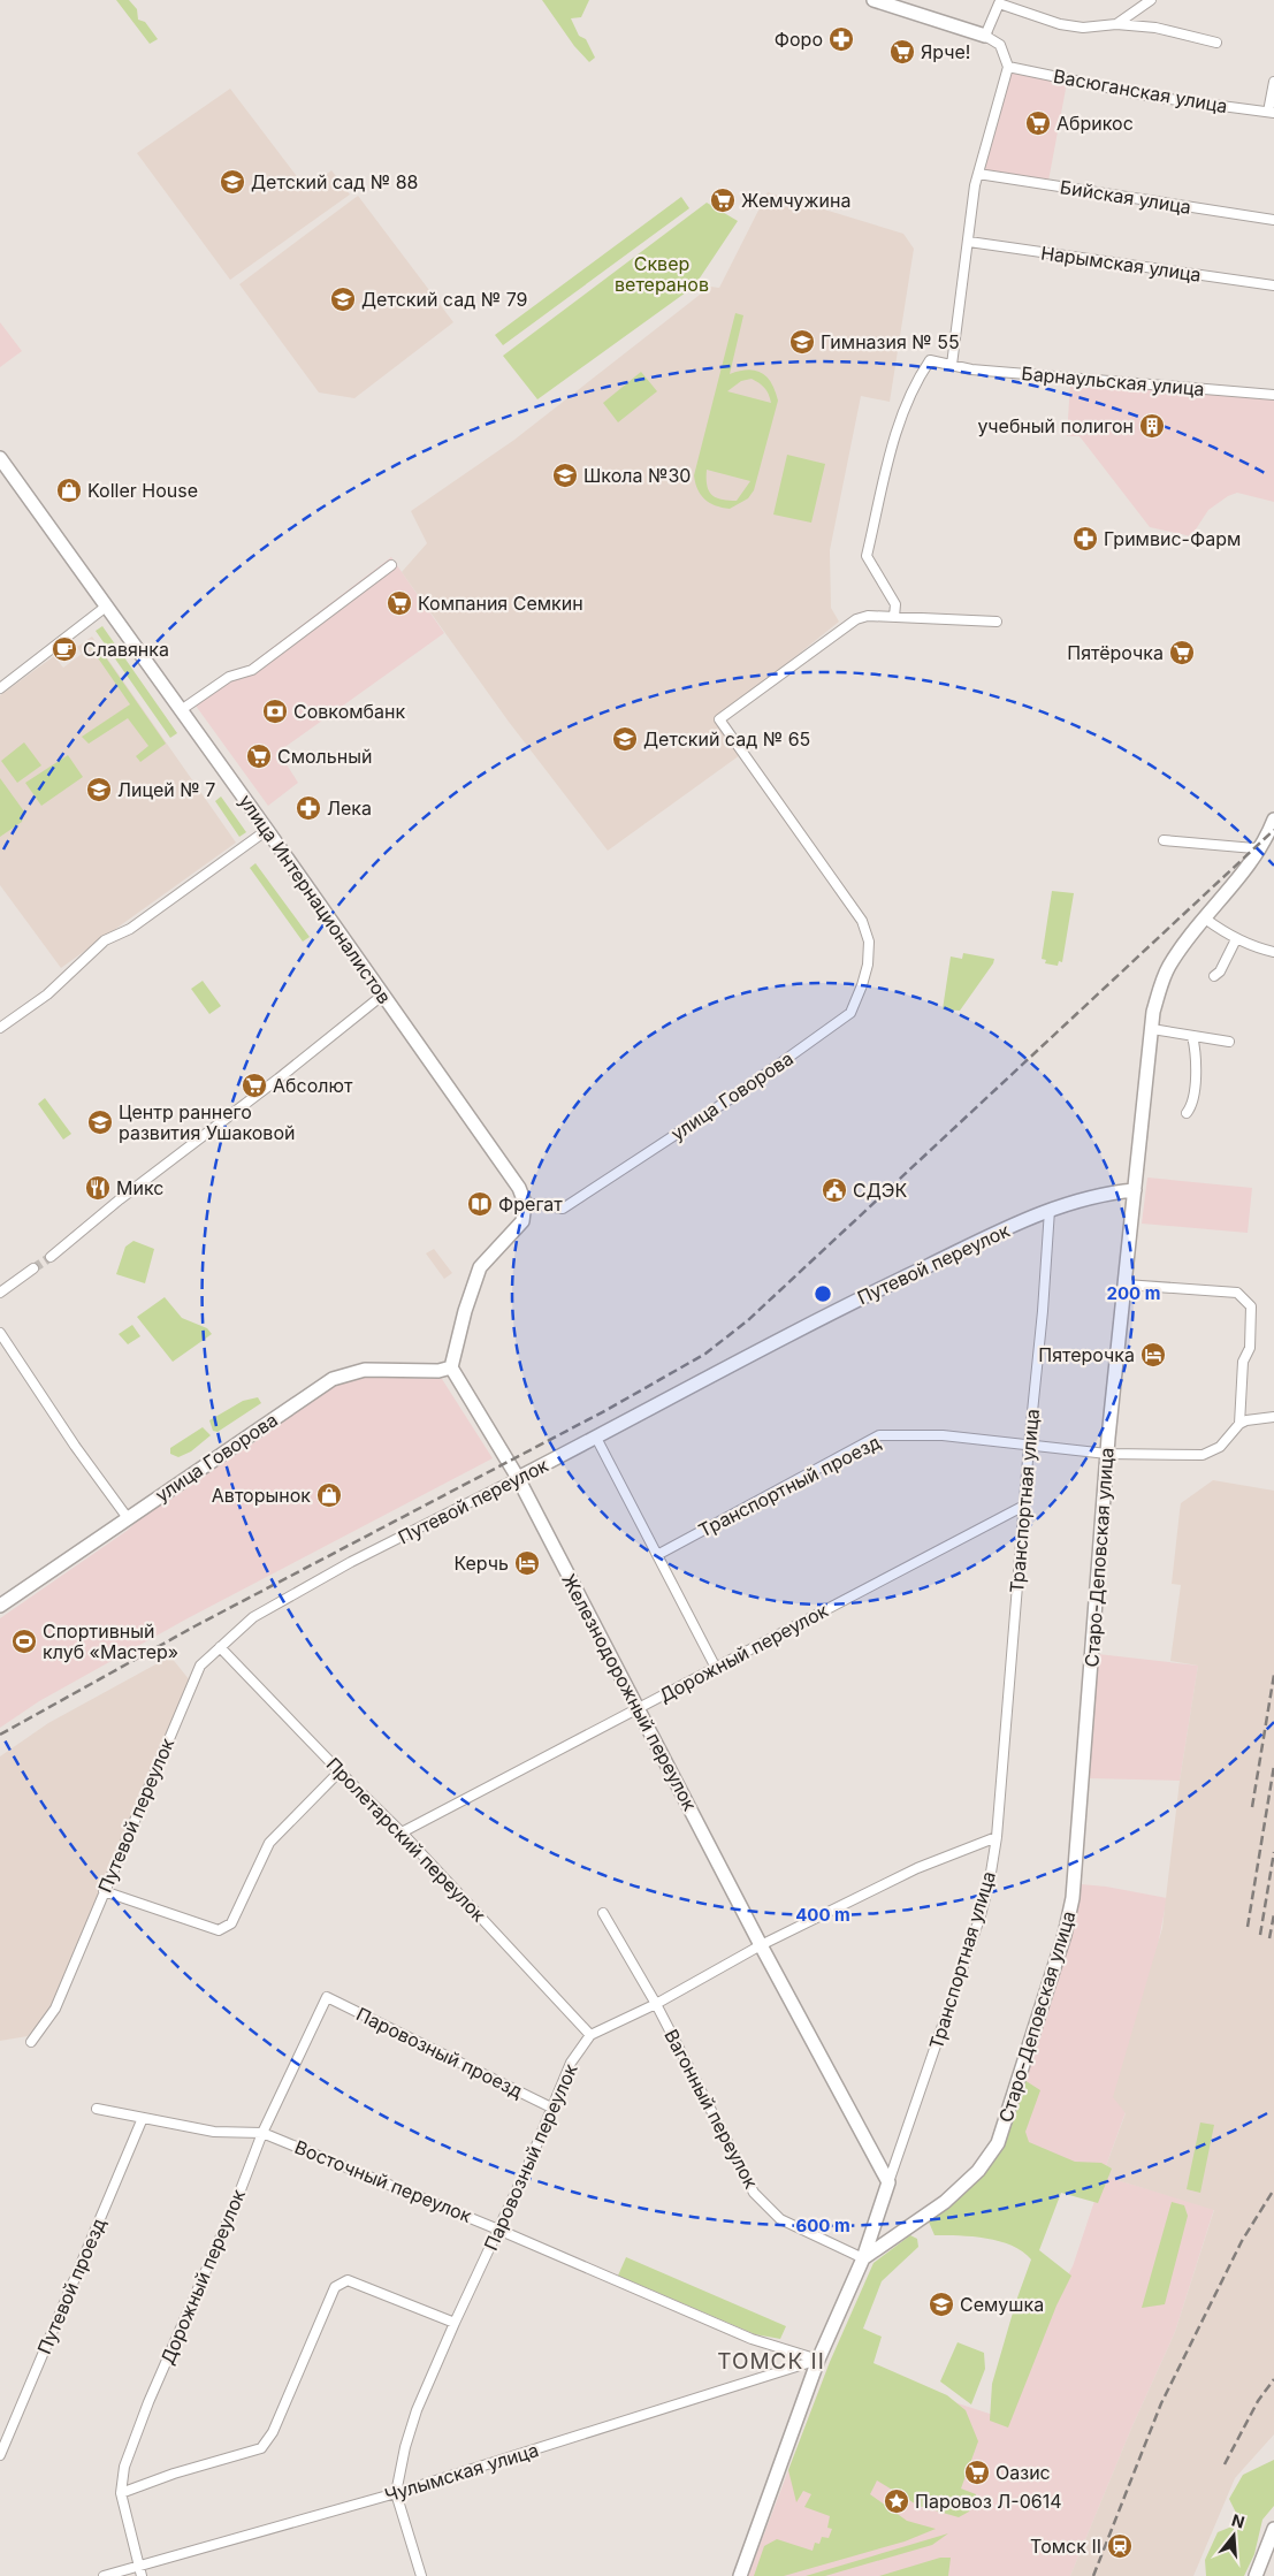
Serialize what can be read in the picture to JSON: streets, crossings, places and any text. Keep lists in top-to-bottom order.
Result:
{
  "streets": {
    "street": [
      "Васюганская улица",
      "Бийская улица",
      "Нарымская улица",
      "Барнаульская улица",
      "улица Интернационалистов",
      "улица Говорова",
      "Путевой переулок",
      "Транспортный проезд",
      "Транспортная улица",
      "Старо-Деповская улица",
      "Дорожный переулок",
      "Железнодорожный переулок",
      "Пролетарский переулок",
      "Паровозный проезд",
      "Вагонный переулок",
      "Паровозный переулок",
      "Восточный переулок",
      "Путевой проезд",
      "Чулымская улица"
    ]
  },
  "crossings": [
    ["Барнаульская улица", "улица Говорова"],
    ["улица Интернационалистов", "улица Говорова"],
    ["улица Говорова", "Железнодорожный переулок"],
    ["Путевой переулок", "Транспортная улица"],
    ["Путевой переулок", "Старо-Деповская улица"],
    ["Путевой переулок", "Железнодорожный переулок"],
    ["Путевой переулок", "Пролетарский переулок"],
    ["Транспортный проезд", "Транспортная улица"],
    ["Транспортный проезд", "Старо-Деповская улица"],
    ["Транспортная улица", "Старо-Деповская улица"],
    ["Транспортная улица", "Дорожный переулок"],
    ["Транспортная улица", "Железнодорожный переулок"],
    ["Транспортная улица", "Вагонный переулок"],
    ["Транспортная улица", "Восточный переулок"],
    ["Транспортная улица", "Чулымская улица"],
    ["Старо-Деповская улица", "Вагонный переулок"],
    ["Дорожный переулок", "Железнодорожный переулок"],
    ["Дорожный переулок", "Пролетарский переулок"],
    ["Дорожный переулок", "Паровозный проезд"],
    ["Дорожный переулок", "Восточный переулок"],
    ["Дорожный переулок", "Чулымская улица"],
    ["Пролетарский переулок", "Паровозный переулок"],
    ["Паровозный проезд", "Паровозный переулок"],
    ["Паровозный переулок", "Восточный переулок"],
    ["Паровозный переулок", "Чулымская улица"],
    ["Восточный переулок", "Путевой проезд"],
    ["Восточный переулок", "Чулымская улица"]
  ],
  "districts": ["ТОМСК II"],
  "parks": ["Сквер ветеранов"],
  "places": {
    "pharmacy": ["Форо", "Гримвис-Фарм", "Лека"],
    "supermarket": [
      "Ярче!",
      "Абрикос",
      "Жемчужина",
      "Компания Семкин",
      "Пятёрочка",
      "Смольный",
      "Абсолют",
      "Оазис"
    ],
    "school or university": [
      "Детский сад № 88",
      "Детский сад № 79",
      "Гимназия № 55",
      "Школа №30",
      "Детский сад № 65",
      "Лицей № 7",
      "Центр раннего развития Ушаковой",
      "Семушка"
    ],
    "building": ["учебный полигон"],
    "shop": ["Koller House", "Авторынок"],
    "cafe": ["Славянка"],
    "bank": ["Совкомбанк"],
    "restaurant": ["Микс"],
    "public building": ["СДЭК"],
    "library": ["Фрегат"],
    "hotel": ["Пятерочка", "Керчь"],
    "sports": ["Спортивный клуб «Мастер»"],
    "place": ["Паровоз Л-0614"],
    "station": ["Томск II"]
  },
  "north": "top",
  "rings": ["200 m", "400 m", "600 m"]
}
